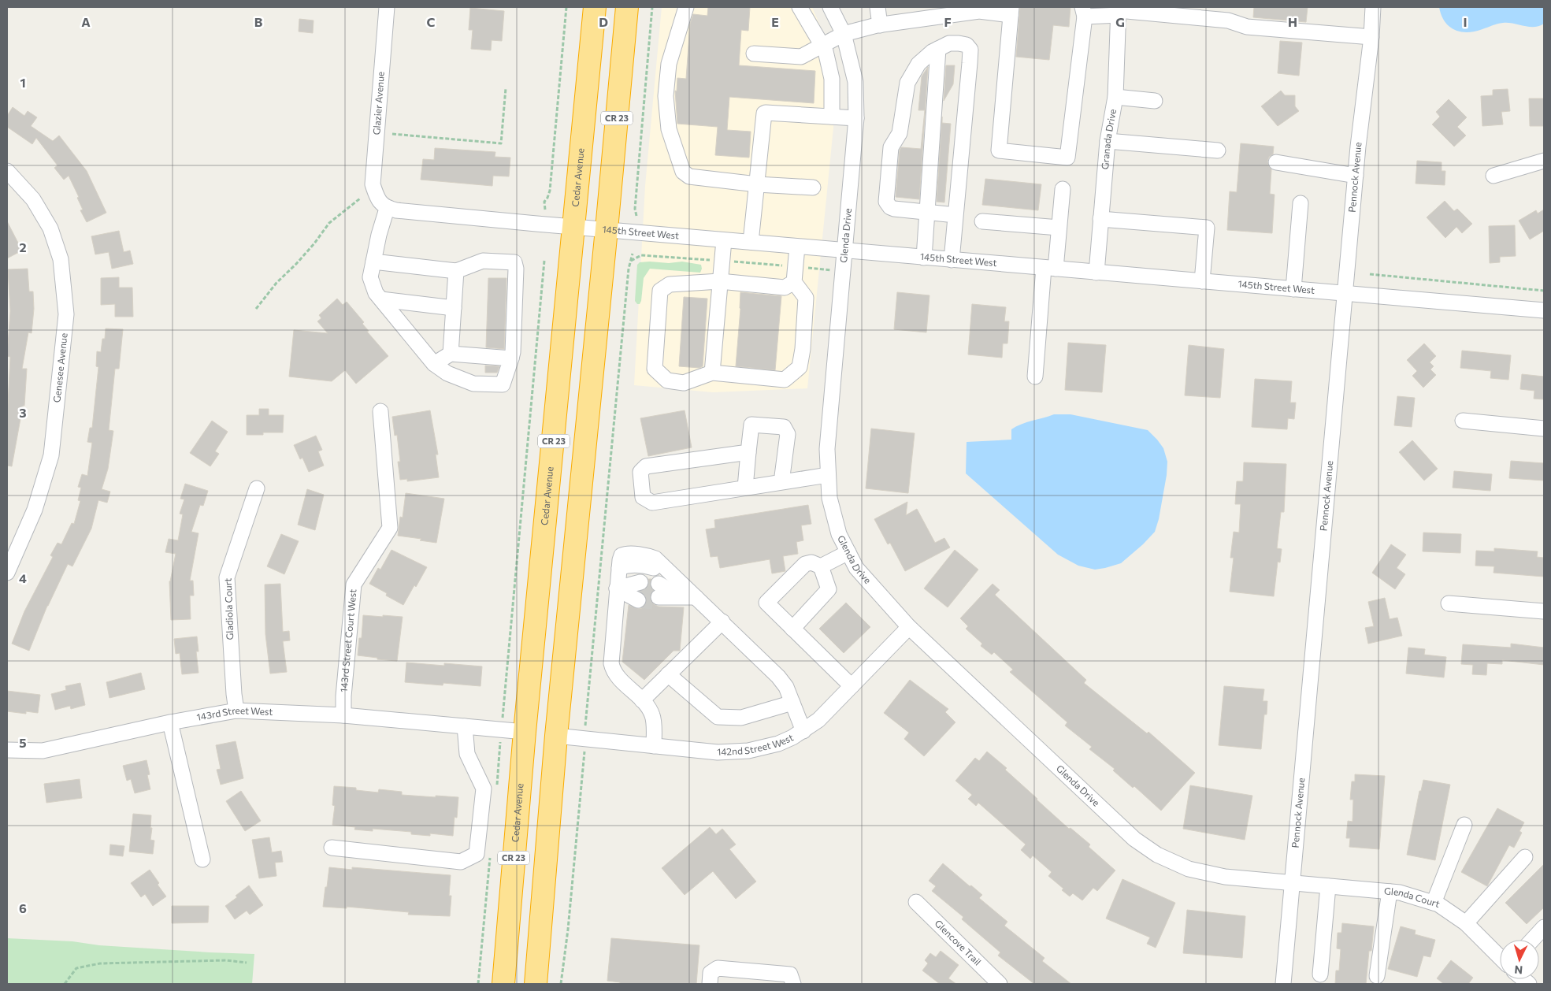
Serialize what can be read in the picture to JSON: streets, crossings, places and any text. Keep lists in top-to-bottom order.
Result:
{
  "streets": {
    "highway": ["CR 23", "Cedar Avenue"],
    "street": [
      "Glazier Avenue",
      "Granada Drive",
      "Pennock Avenue",
      "145th Street West",
      "Glenda Drive",
      "Genesee Avenue",
      "Gladiola Court",
      "143rd Street Court West",
      "143rd Street West",
      "142nd Street West",
      "Glenda Court",
      "Glencove Trail"
    ]
  },
  "crossings": [
    ["Glazier Avenue", "145th Street West"],
    ["CR 23", "145th Street West"],
    ["CR 23", "142nd Street West"],
    ["Granada Drive", "145th Street West"],
    ["Pennock Avenue", "145th Street West"],
    ["Pennock Avenue", "Glenda Drive"],
    ["Pennock Avenue", "Glenda Court"],
    ["Cedar Avenue", "145th Street West"],
    ["Cedar Avenue", "143rd Street West"],
    ["145th Street West", "Glenda Drive"],
    ["Glenda Drive", "142nd Street West"],
    ["Glenda Drive", "Glenda Court"],
    ["Gladiola Court", "143rd Street West"],
    ["143rd Street Court West", "143rd Street West"]
  ],
  "north": "bottom",
  "grid": {
    "columns": [
      "A",
      "B",
      "C",
      "D",
      "E",
      "F",
      "G",
      "H",
      "I"
    ],
    "rows": [
      "1",
      "2",
      "3",
      "4",
      "5",
      "6"
    ]
  }
}
